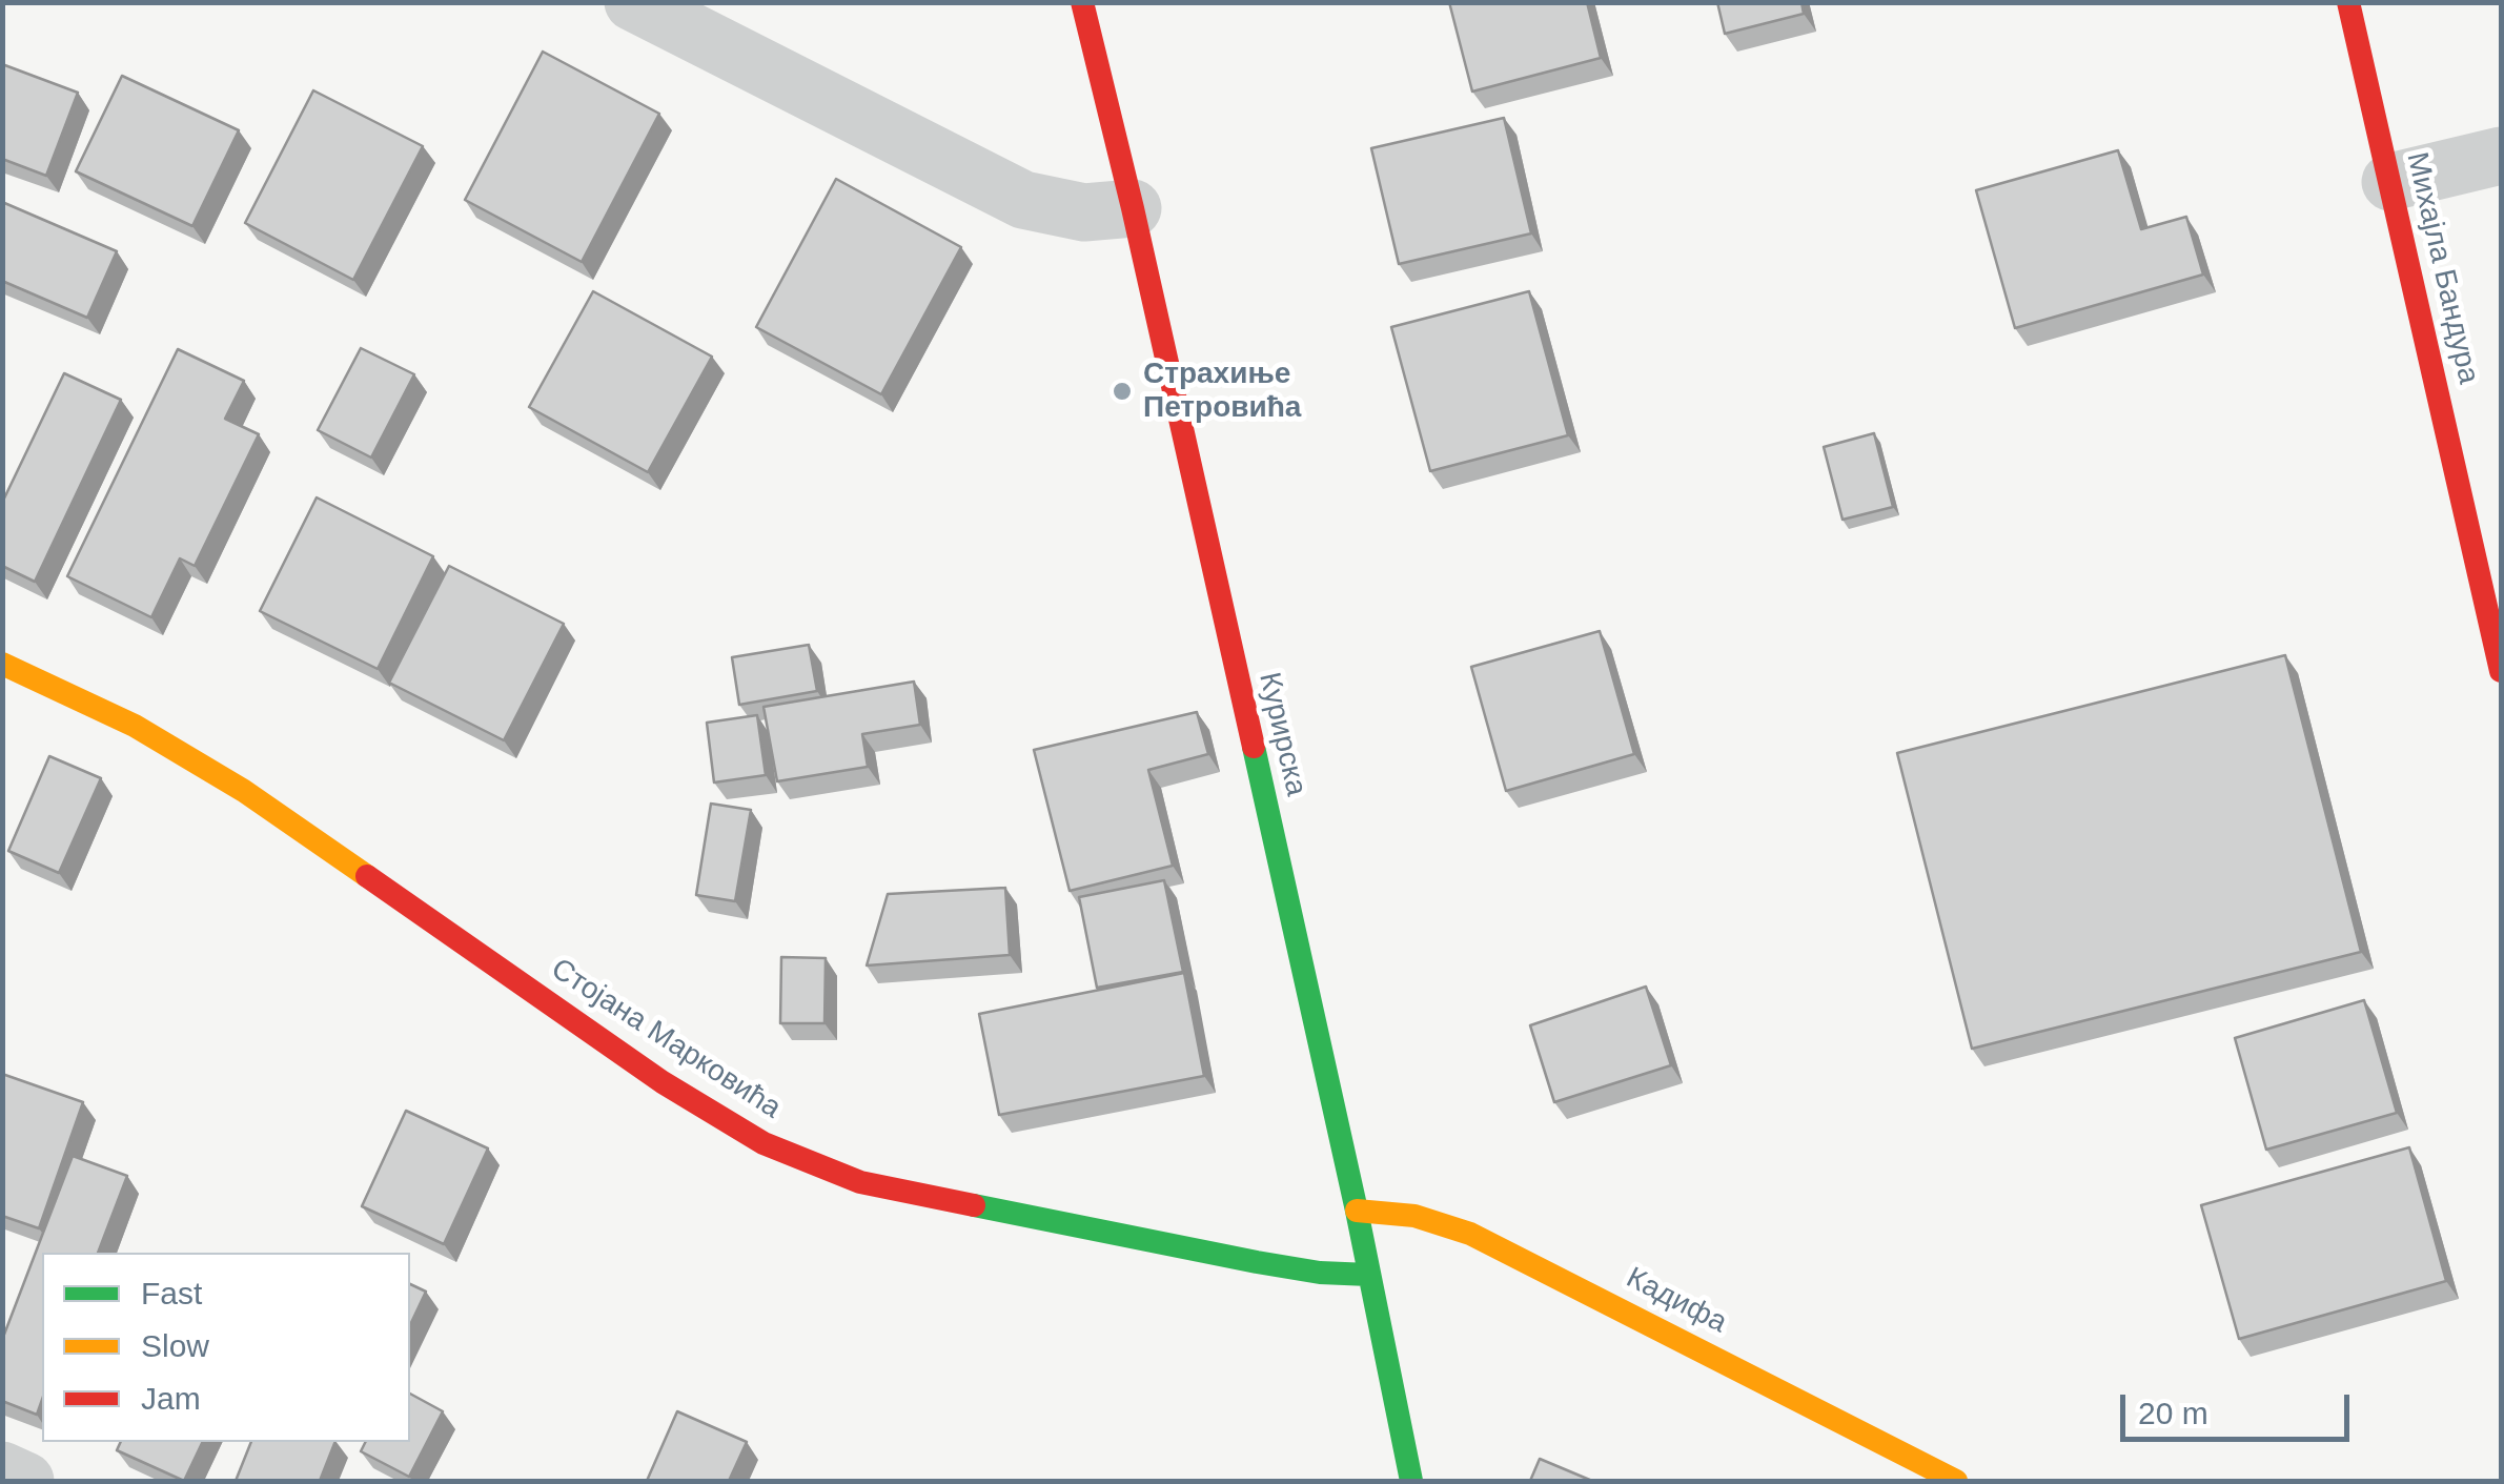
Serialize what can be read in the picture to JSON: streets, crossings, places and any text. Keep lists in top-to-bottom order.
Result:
{
  "streets": {
    "street": [
      "Михајла Бандура",
      "Курирска",
      "Стојана Марковића",
      "Кадифа"
    ]
  },
  "crossings": [
    ["Курирска", "Стојана Марковића"],
    ["Курирска", "Кадифа"]
  ],
  "places": ["Страхиње Петровића"],
  "legend": ["Fast", "Slow", "Jam"],
  "scale_bar": "20 m"
}
